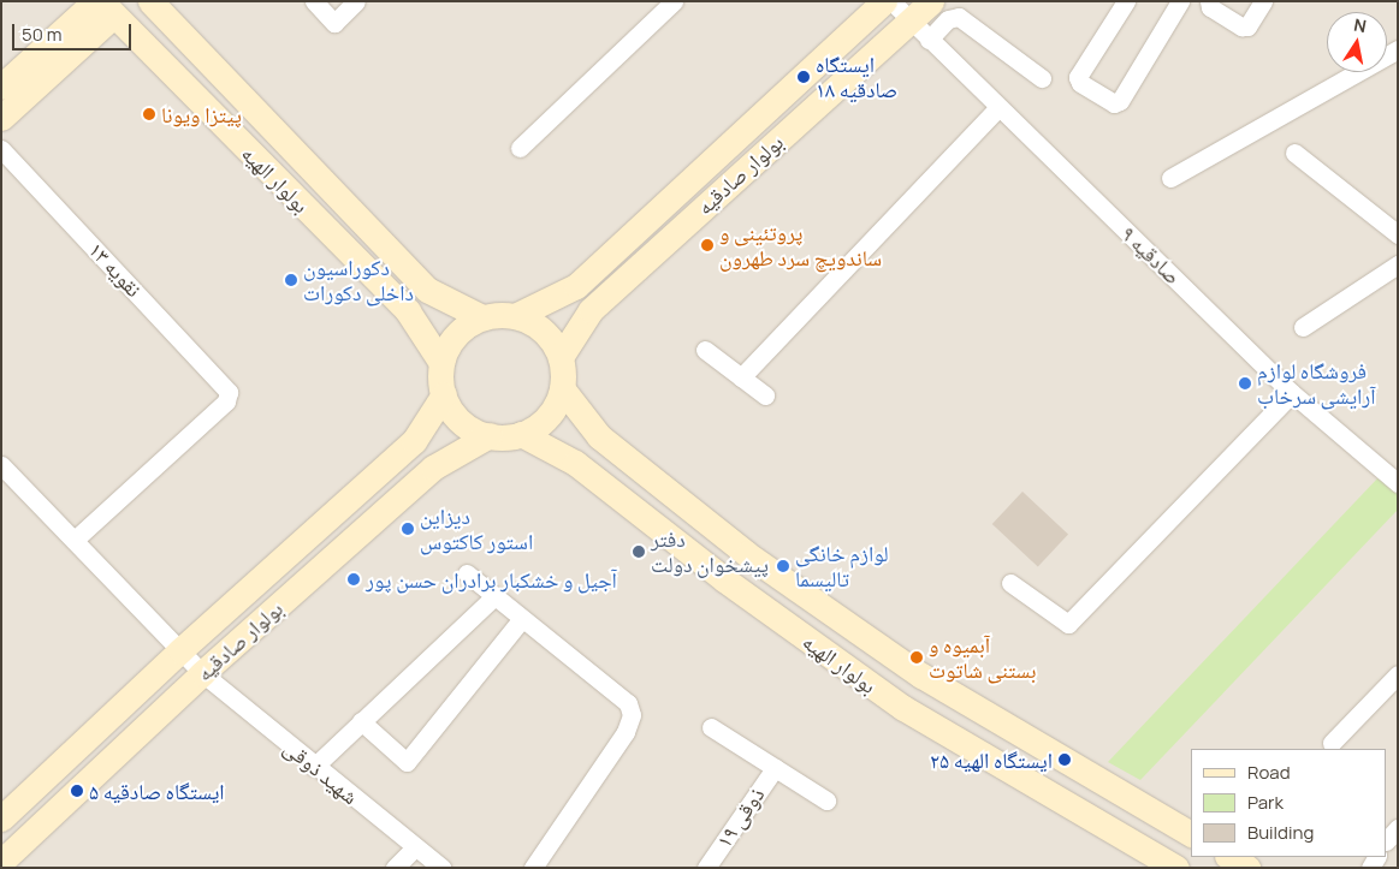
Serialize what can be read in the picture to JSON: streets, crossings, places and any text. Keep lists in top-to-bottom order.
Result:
{
  "streets": {
    "main road": ["بولوار صادقیه", "بولوار الهیه"],
    "street": [
      "صادقیه ۹",
      "نقویه ۱۳",
      "شهید ذوقی",
      "ذوقی ۱۹"
    ]
  },
  "crossings": [
    ["بولوار صادقیه", "بولوار الهیه"],
    ["بولوار صادقیه", "صادقیه ۹"],
    ["بولوار صادقیه", "شهید ذوقی"],
    ["نقویه ۱۳", "شهید ذوقی"]
  ],
  "places": [
    "ایستگاه صادقیه ۱۸",
    "پیتزا ویونا",
    "پروتئینی و ساندویچ سرد طهرون",
    "دکوراسیون داخلی دکورات",
    "فروشگاه لوازم آرایشی سرخاب",
    "دیزاین استور کاکتوس",
    "دفتر پیشخوان دولت",
    "لوازم خانگی تالیسما",
    "آجیل و خشکبار برادران حسن پور",
    "آبمیوه و بستنی شاتوت",
    "ایستگاه الهیه ۲۵",
    "ایستگاه صادقیه ۵"
  ],
  "legend": ["Road", "Park", "Building"],
  "scale_bar": "50 m",
  "north": "top"
}
